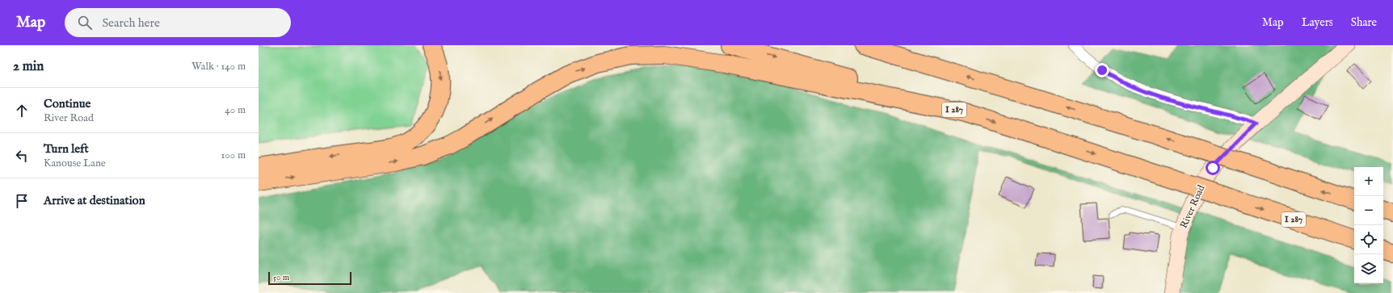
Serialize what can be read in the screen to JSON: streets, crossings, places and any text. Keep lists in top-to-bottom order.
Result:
{
  "streets": {
    "highway": ["I 287"],
    "street": ["River Road"]
  },
  "scale_bar": "50 m",
  "page": {
    "header": "Map",
    "search": "Search here",
    "nav": ["Map", "Layers", "Share"],
    "heading": ["2 min", "Walk · 140 m"],
    "list": [
      ["Continue", "River Road", "40 m"],
      ["Turn left", "Kanouse Lane", "100 m"],
      "Arrive at destination"
    ],
    "map_buttons": ["+", "−"],
    "scale": "50 m"
  }
}
